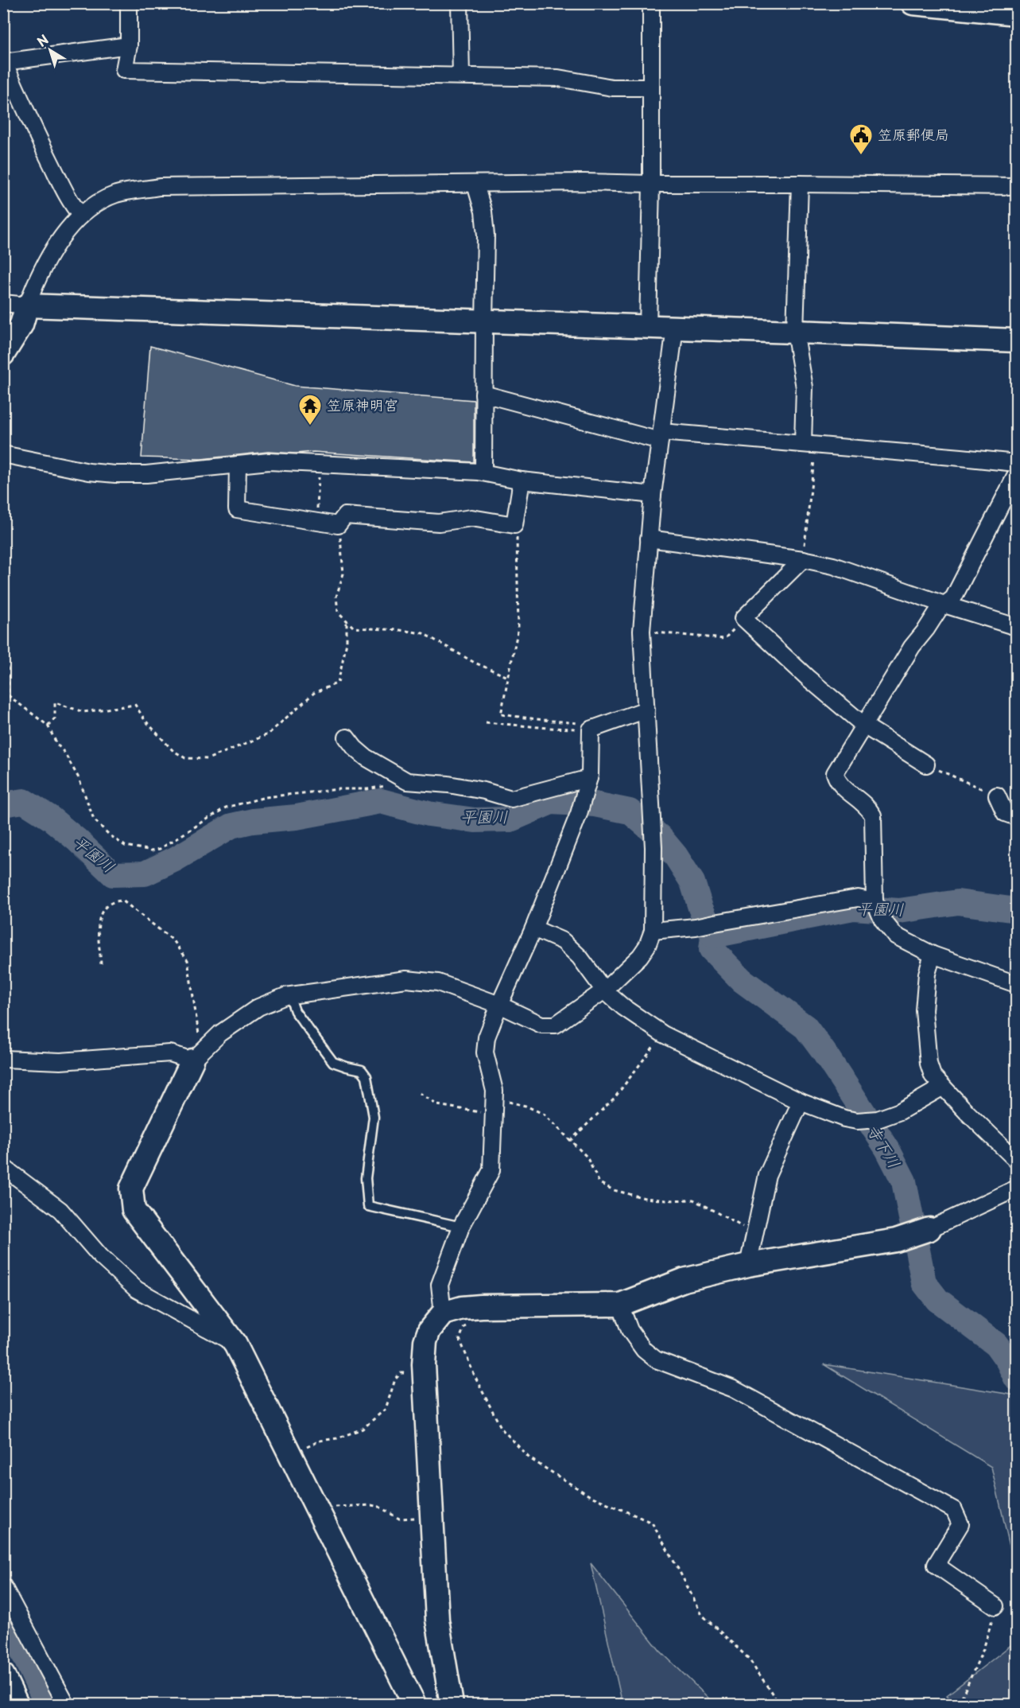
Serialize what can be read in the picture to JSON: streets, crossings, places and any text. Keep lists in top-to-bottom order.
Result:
{
  "water": ["平園川", "寺下川"],
  "places": {
    "public building": ["笠原郵便局"],
    "temple": ["笠原神明宮"]
  },
  "north": "top left"
}
